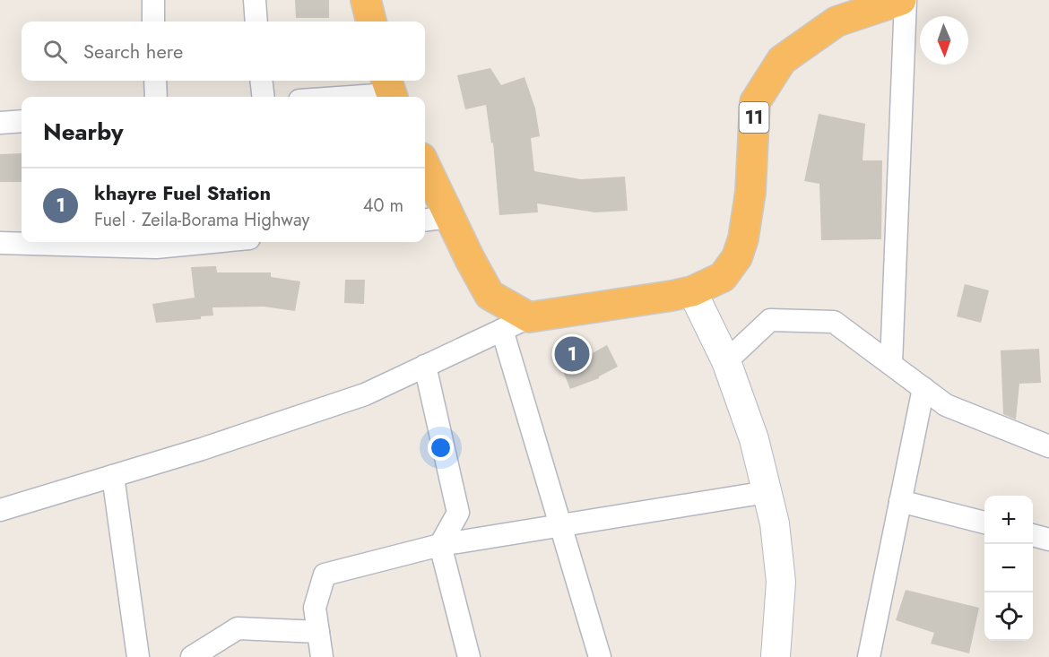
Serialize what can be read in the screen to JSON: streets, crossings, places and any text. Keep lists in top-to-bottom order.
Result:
{
  "streets": {
    "highway": ["11"]
  },
  "north": "bottom",
  "page": {
    "search": "Search here",
    "heading": "Nearby",
    "list": [
      {
        "mark": "1",
        "name": "khayre Fuel Station",
        "note": "Fuel · Zeila-Borama Highway",
        "value": "40 m"
      }
    ],
    "pins": "1",
    "map_buttons": ["+", "−"]
  }
}
